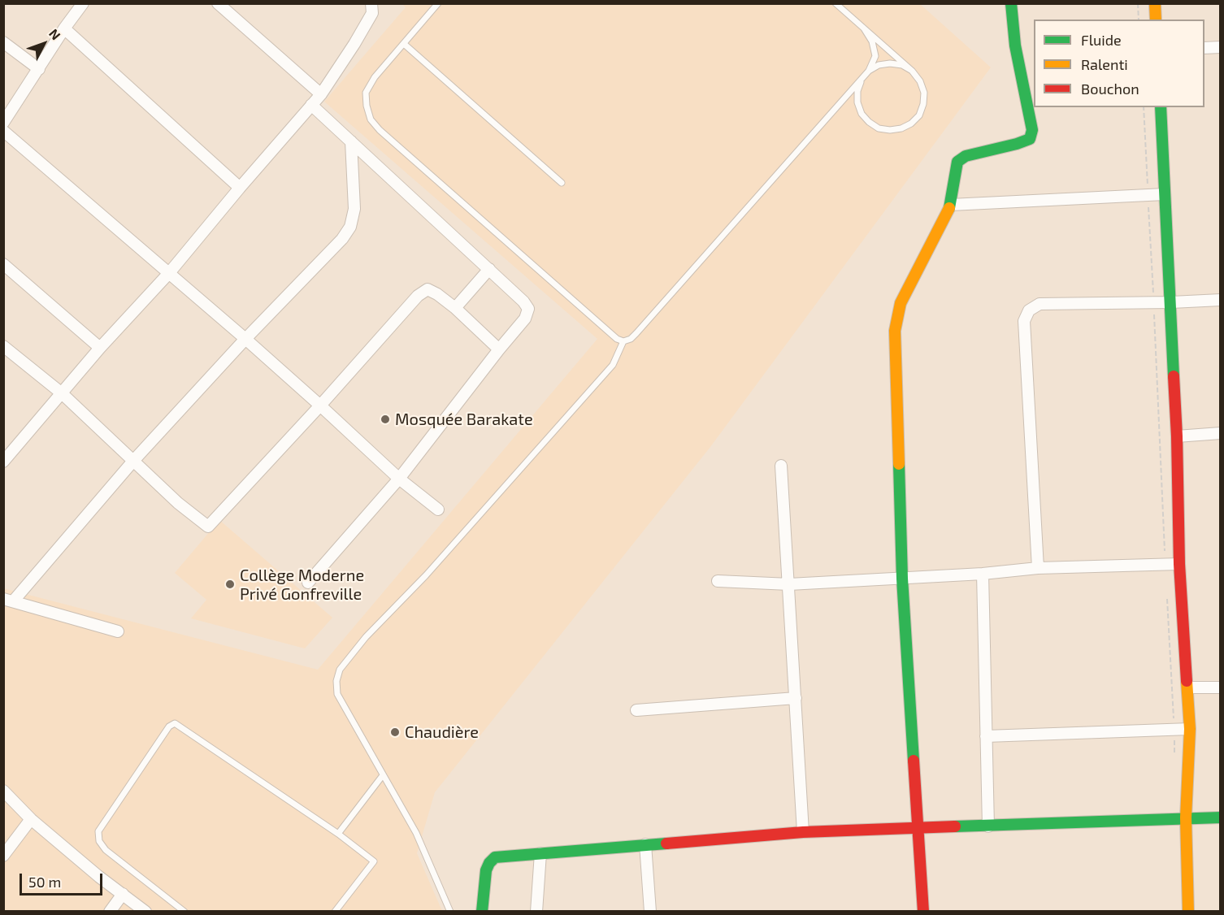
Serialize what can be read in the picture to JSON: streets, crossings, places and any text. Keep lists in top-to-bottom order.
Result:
{
  "places": ["Mosquée Barakate", "Collège Moderne Privé Gonfreville", "Chaudière"],
  "legend": ["Fluide", "Ralenti", "Bouchon"],
  "scale_bar": "50 m",
  "north": "top right"
}
